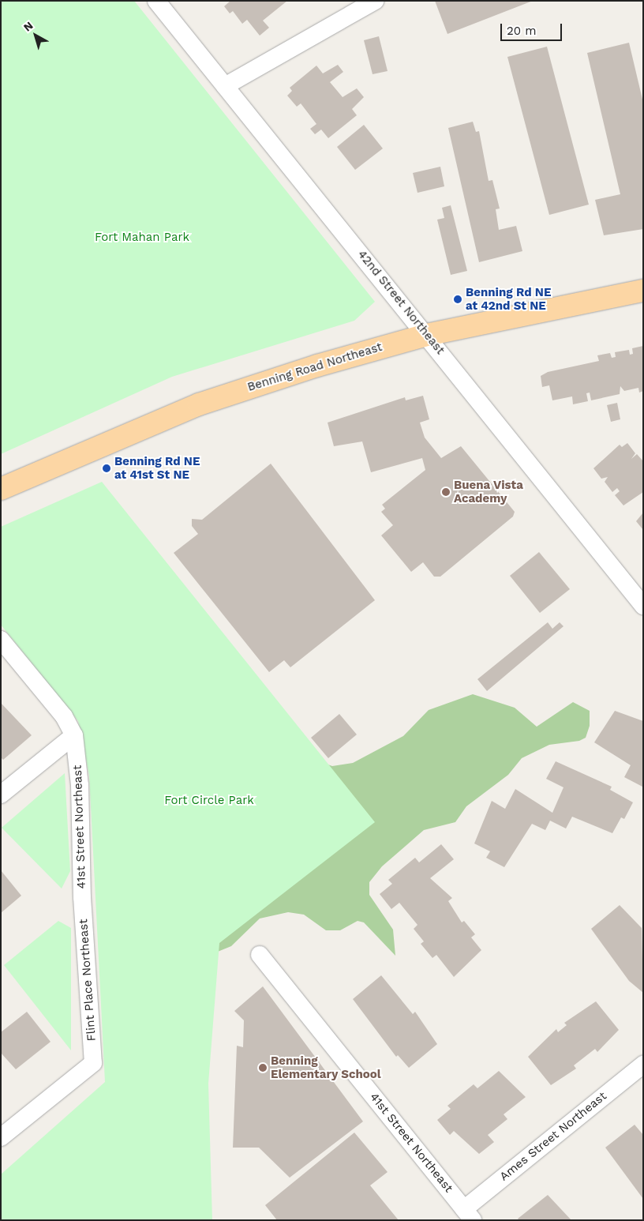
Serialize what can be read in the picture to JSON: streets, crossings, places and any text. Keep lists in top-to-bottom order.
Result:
{
  "streets": {
    "main road": ["Benning Road Northeast"],
    "street": [
      "42nd Street Northeast",
      "41st Street Northeast",
      "Flint Place Northeast",
      "Ames Street Northeast"
    ]
  },
  "crossings": [
    ["42nd Street Northeast", "Benning Road Northeast"],
    ["41st Street Northeast", "Flint Place Northeast"],
    ["41st Street Northeast", "Ames Street Northeast"]
  ],
  "parks": ["Fort Mahan Park", "Fort Circle Park"],
  "places": [
    "Benning Rd NE at 42nd St NE",
    "Benning Rd NE at 41st St NE",
    "Buena Vista Academy",
    "Benning Elementary School"
  ],
  "scale_bar": "20 m",
  "north": "top left"
}
